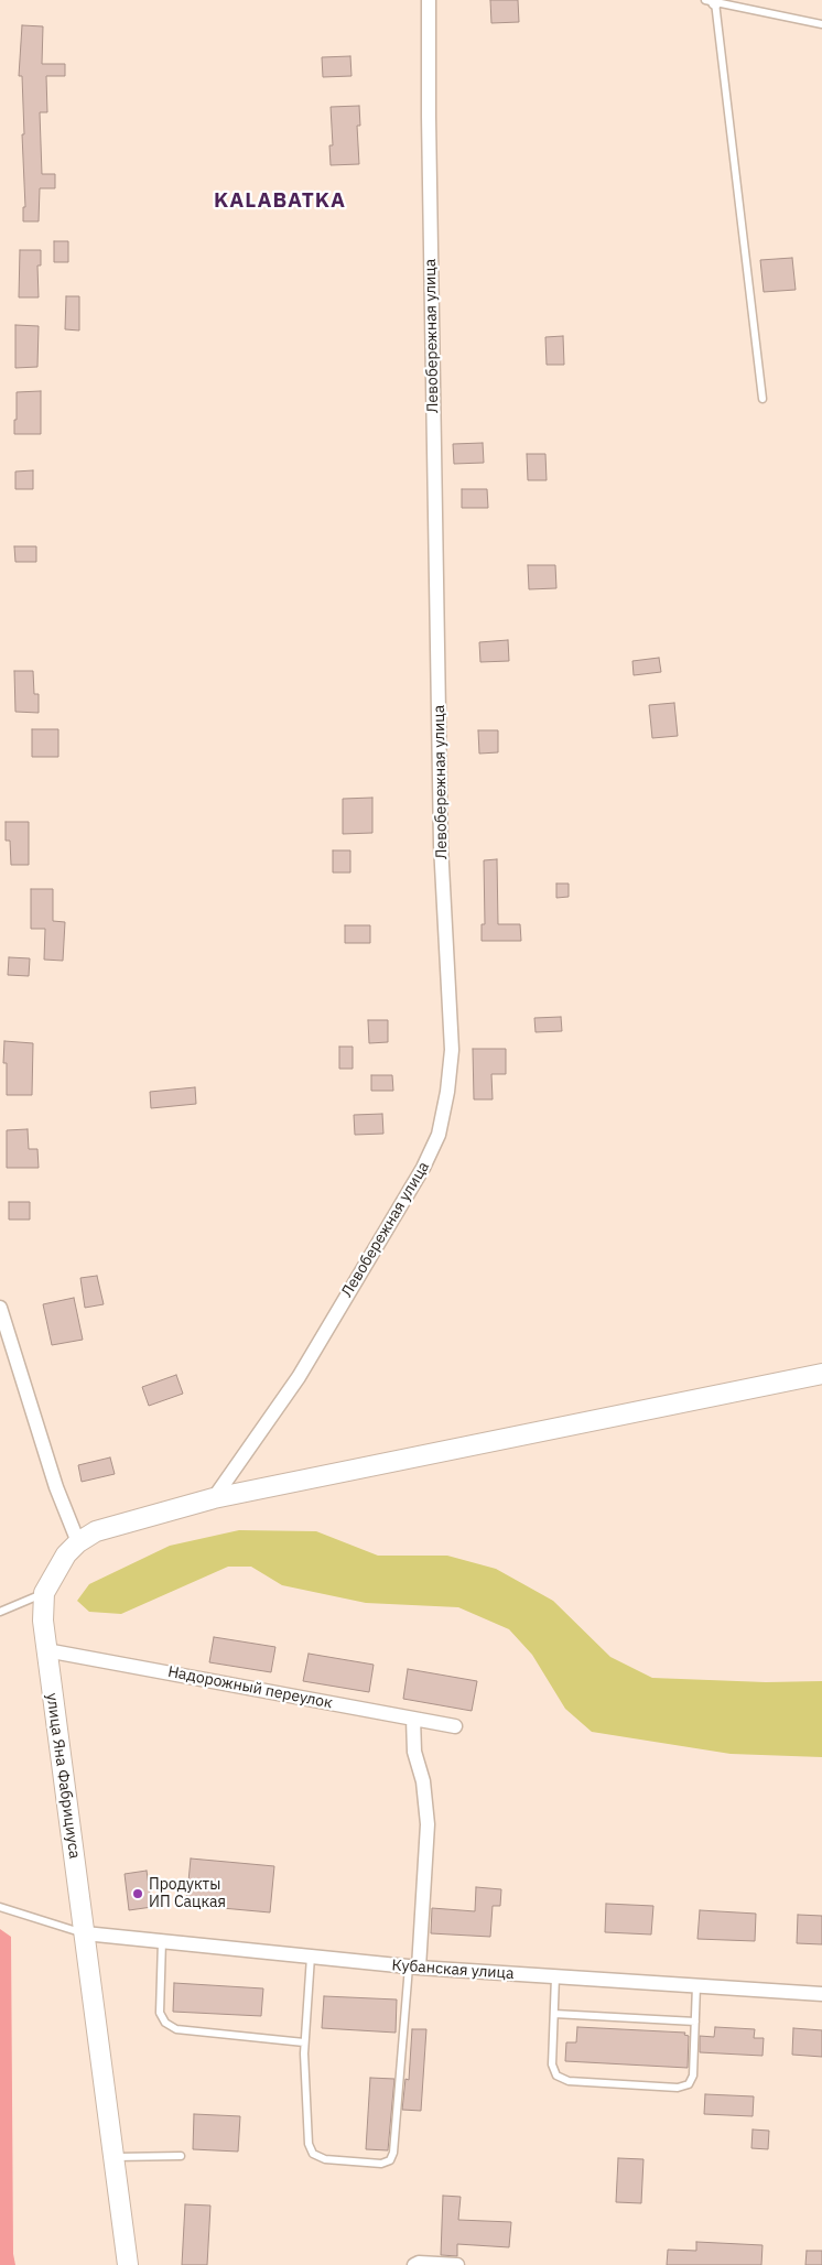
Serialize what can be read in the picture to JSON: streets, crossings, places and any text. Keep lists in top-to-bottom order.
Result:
{
  "streets": {
    "street": [
      "Левобережная улица",
      "Надорожный переулок",
      "улица Яна Фабрициуса",
      "Кубанская улица"
    ]
  },
  "crossings": [
    ["Надорожный переулок", "улица Яна Фабрициуса"],
    ["улица Яна Фабрициуса", "Кубанская улица"]
  ],
  "districts": ["KALABATKA"],
  "places": ["Продукты ИП Сацкая"]
}
